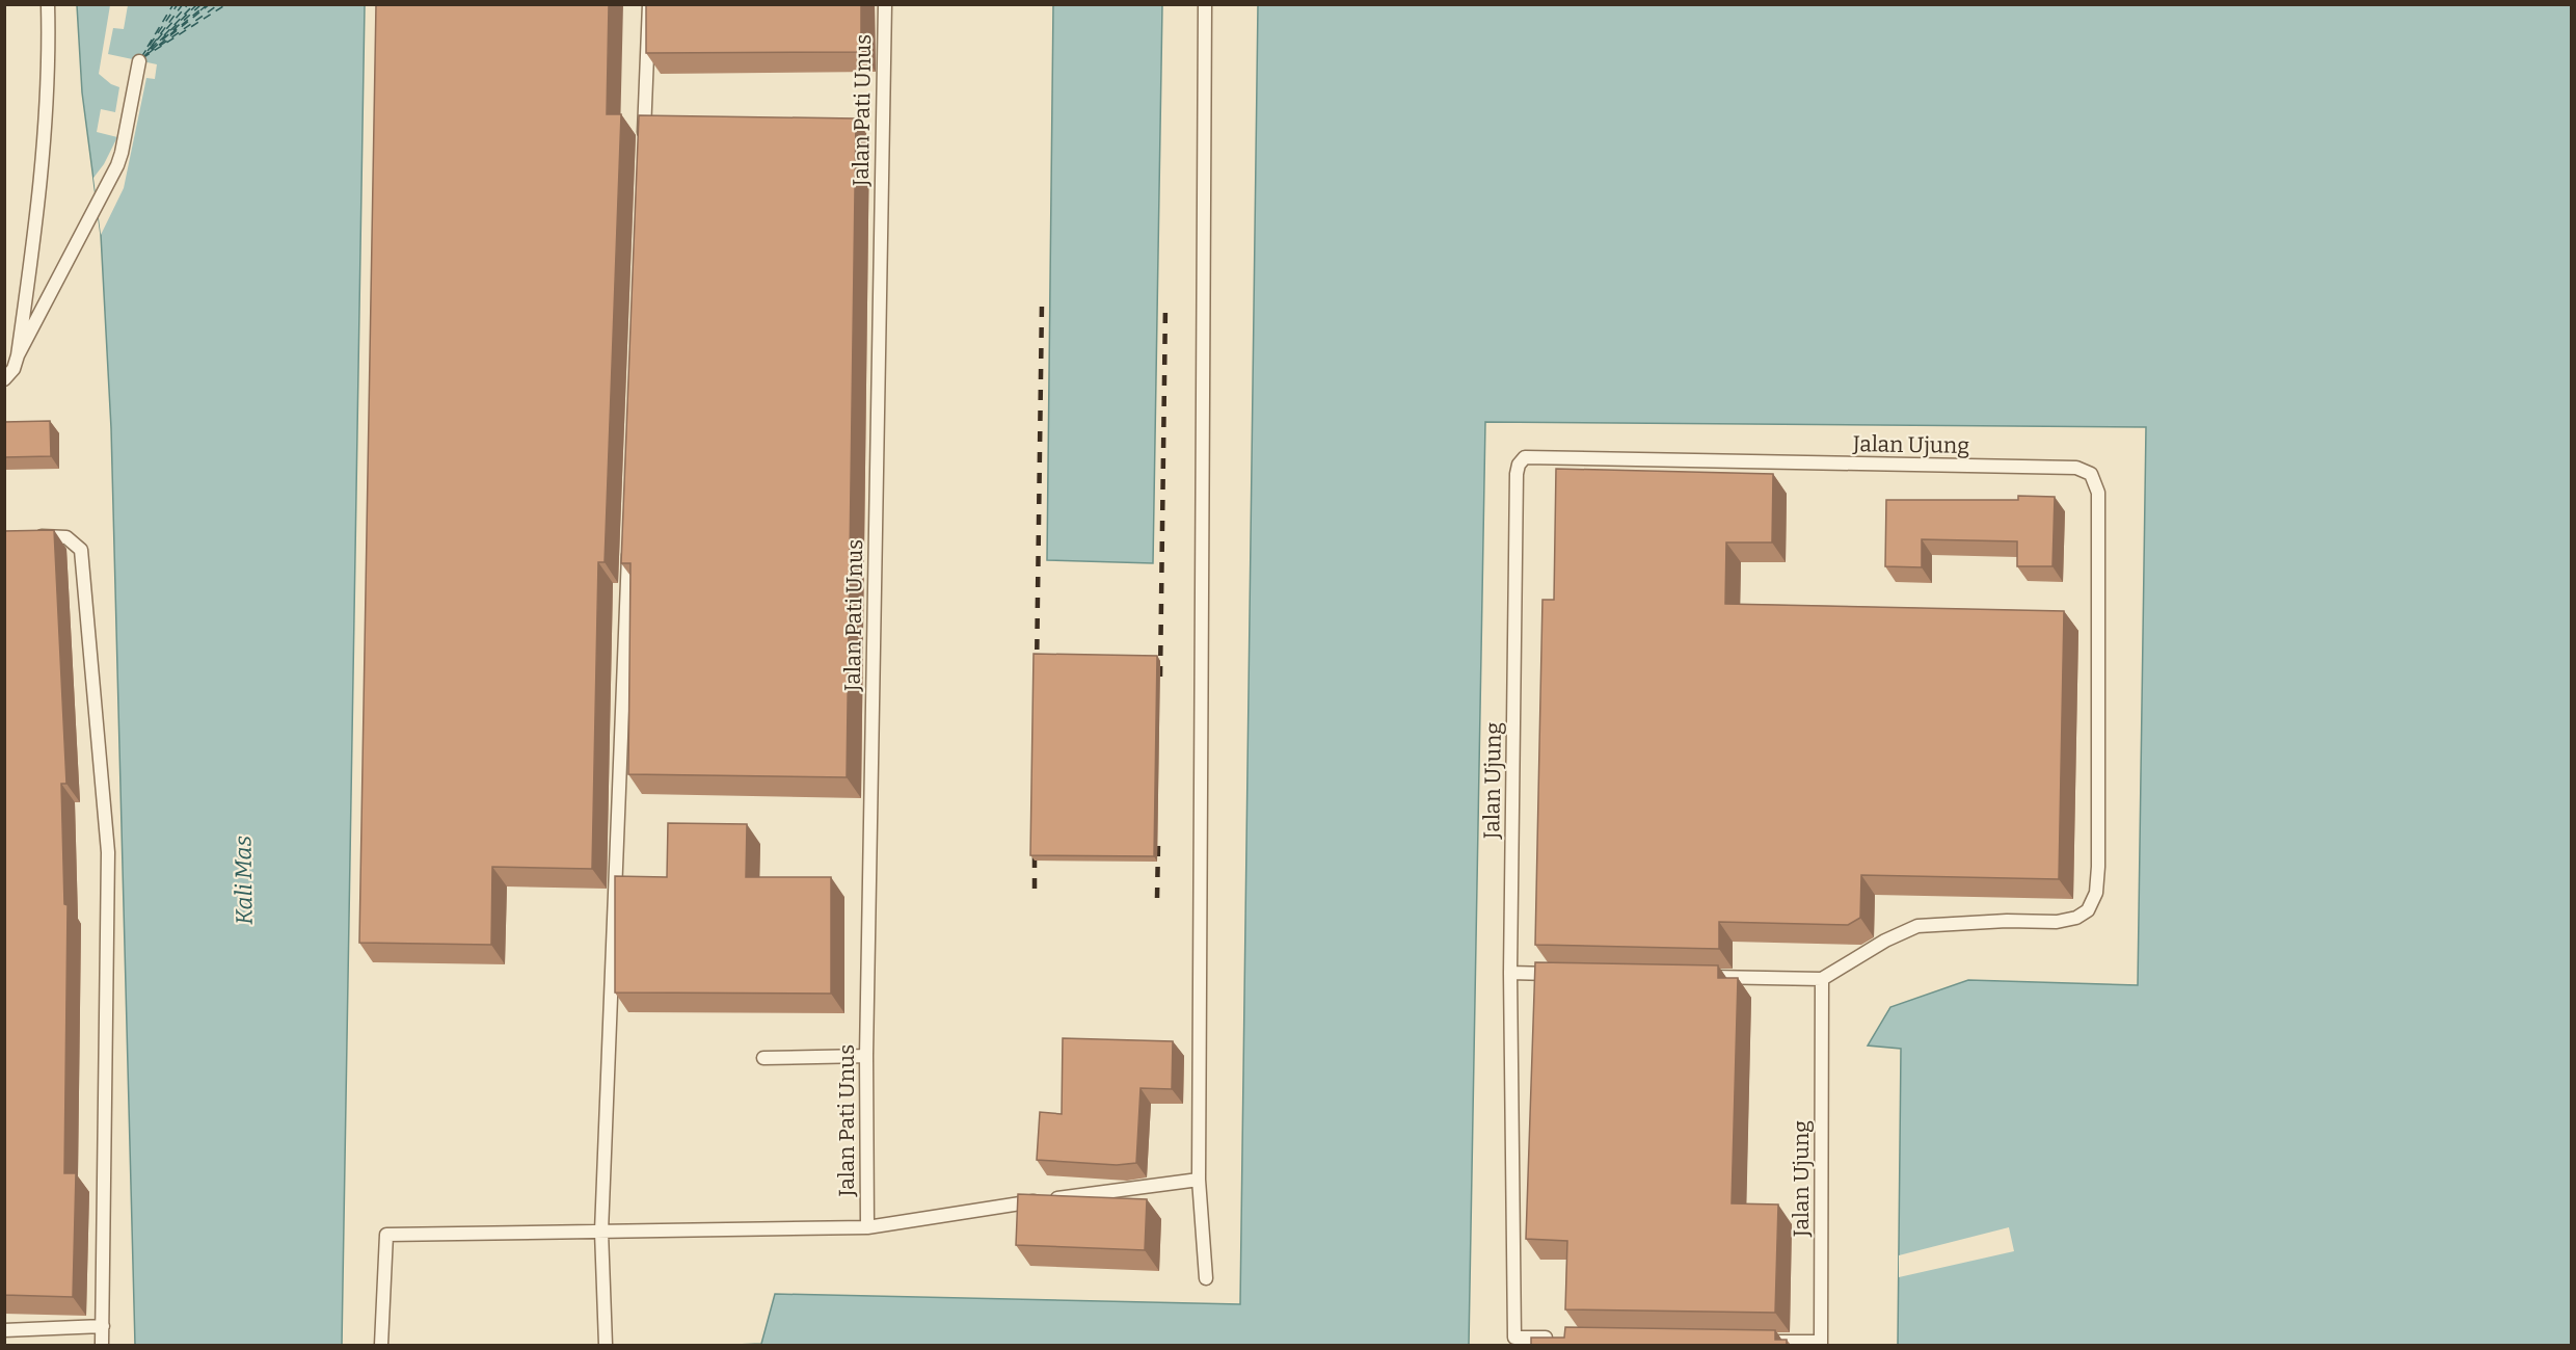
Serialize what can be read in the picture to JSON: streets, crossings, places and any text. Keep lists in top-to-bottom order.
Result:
{
  "streets": {
    "lane": ["Jalan Pati Unus", "Jalan Ujung"]
  },
  "water": ["Kali Mas"]
}
